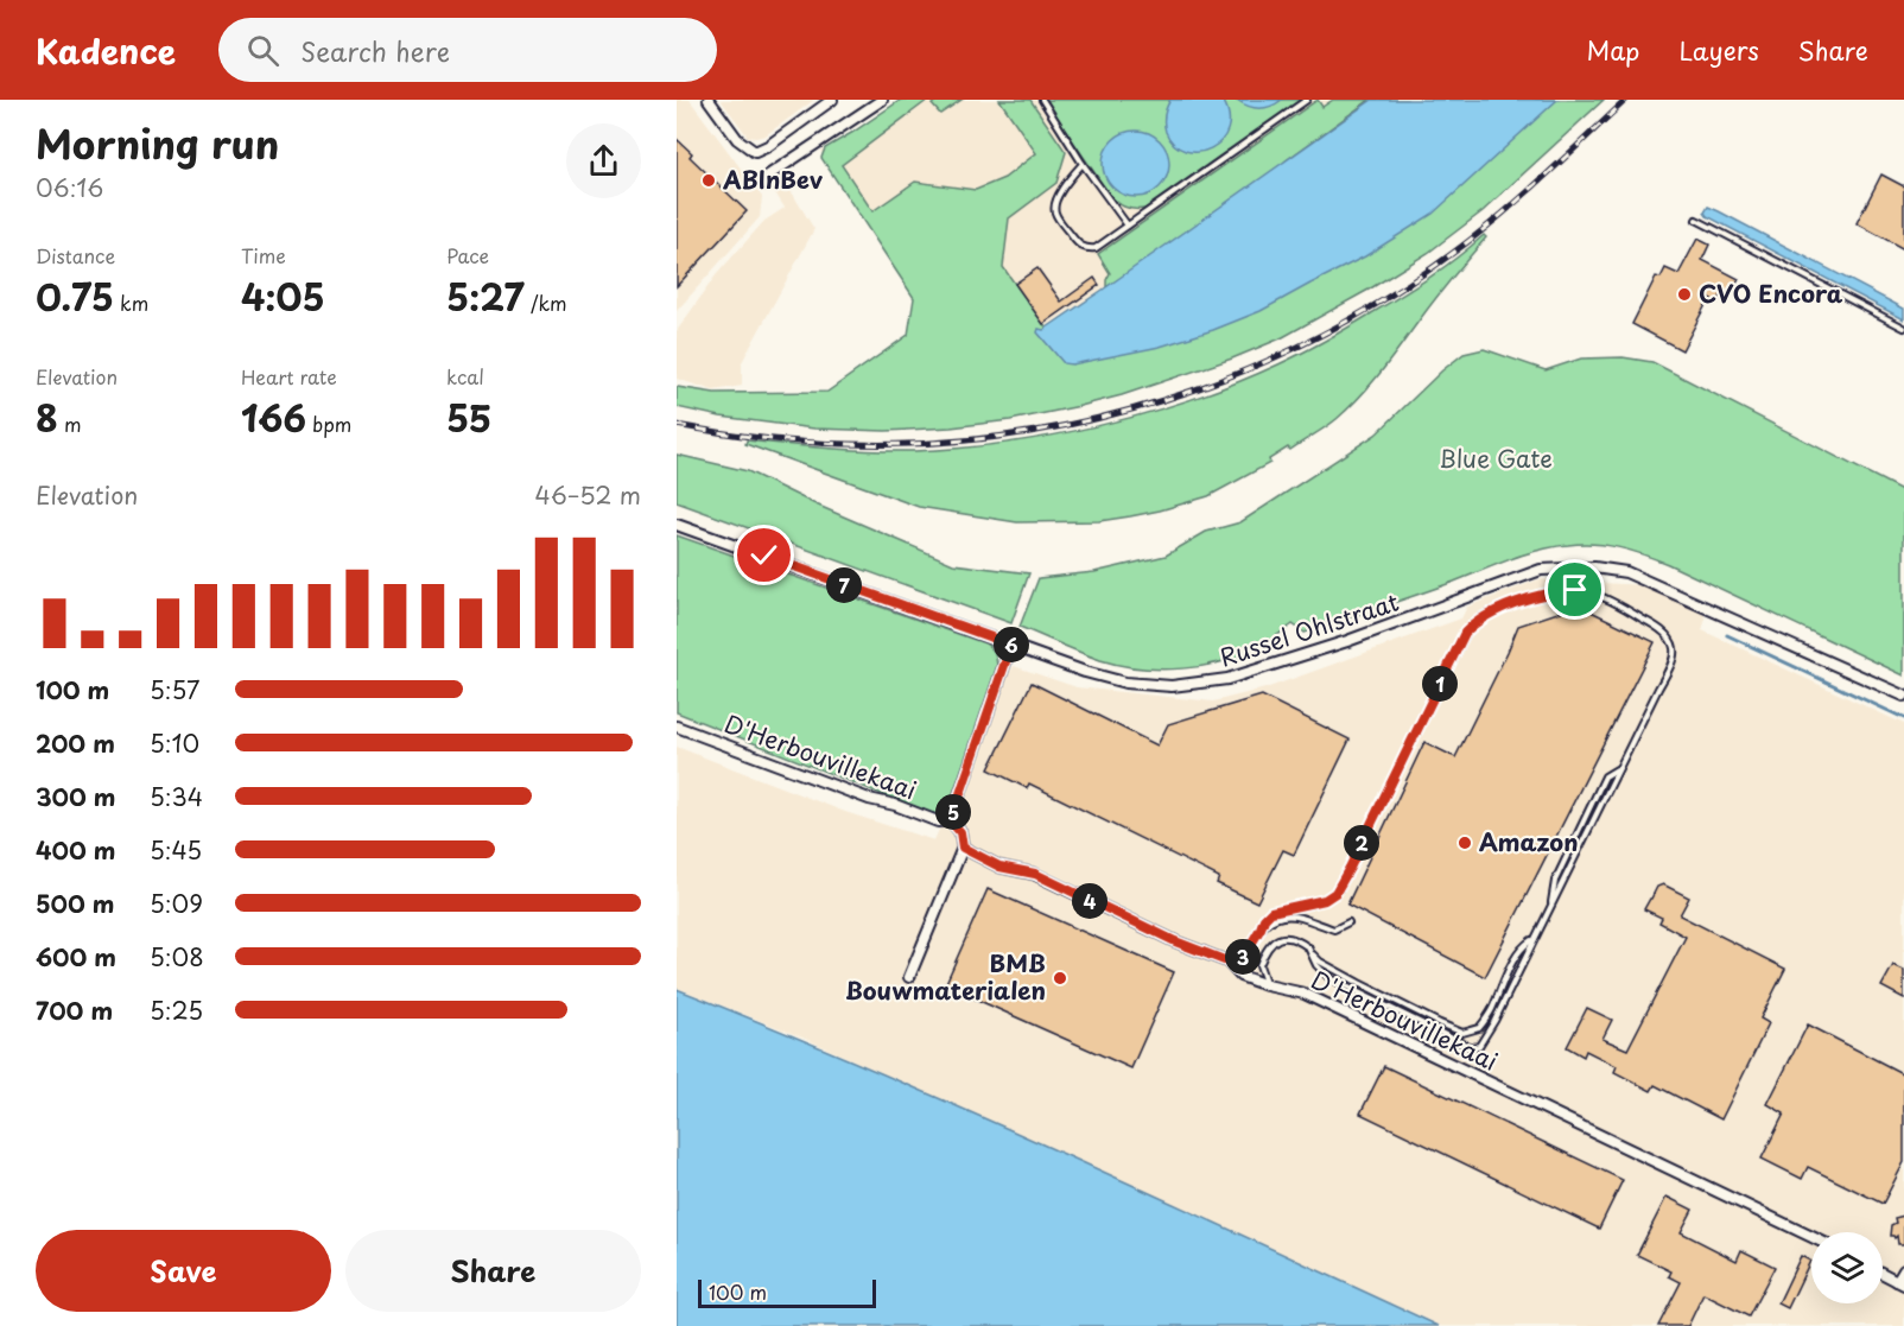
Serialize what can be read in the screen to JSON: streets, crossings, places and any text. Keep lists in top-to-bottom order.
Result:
{
  "streets": {
    "street": ["Russel Ohlstraat", "D'Herbouvillekaai"]
  },
  "parks": ["Blue Gate"],
  "places": [
    "ABInBev",
    "CVO Encora",
    "Amazon",
    "BMB Bouwmaterialen"
  ],
  "scale_bar": "100 m",
  "page": {
    "header": "Kadence",
    "search": "Search here",
    "nav": ["Map", "Layers", "Share"],
    "heading": ["Morning run", "06:16"],
    "stats": [
      ["Distance", "0.75 km"],
      ["Time", "4:05"],
      ["Pace", "5:27 /km"],
      ["Elevation", "8 m"],
      ["Heart rate", "166 bpm"],
      ["kcal", "55"]
    ],
    "chart": ["Elevation", "46–52 m"],
    "pins": [
      "7",
      "6",
      "1",
      "5",
      "2",
      "4",
      "3"
    ],
    "list": [
      {
        "name": "100 m",
        "note": "5:57"
      },
      {
        "name": "200 m",
        "note": "5:10"
      },
      {
        "name": "300 m",
        "note": "5:34"
      },
      {
        "name": "400 m",
        "note": "5:45"
      },
      {
        "name": "500 m",
        "note": "5:09"
      },
      {
        "name": "600 m",
        "note": "5:08"
      },
      {
        "name": "700 m",
        "note": "5:25"
      }
    ],
    "buttons": ["Save", "Share"],
    "scale": "100 m"
  }
}
